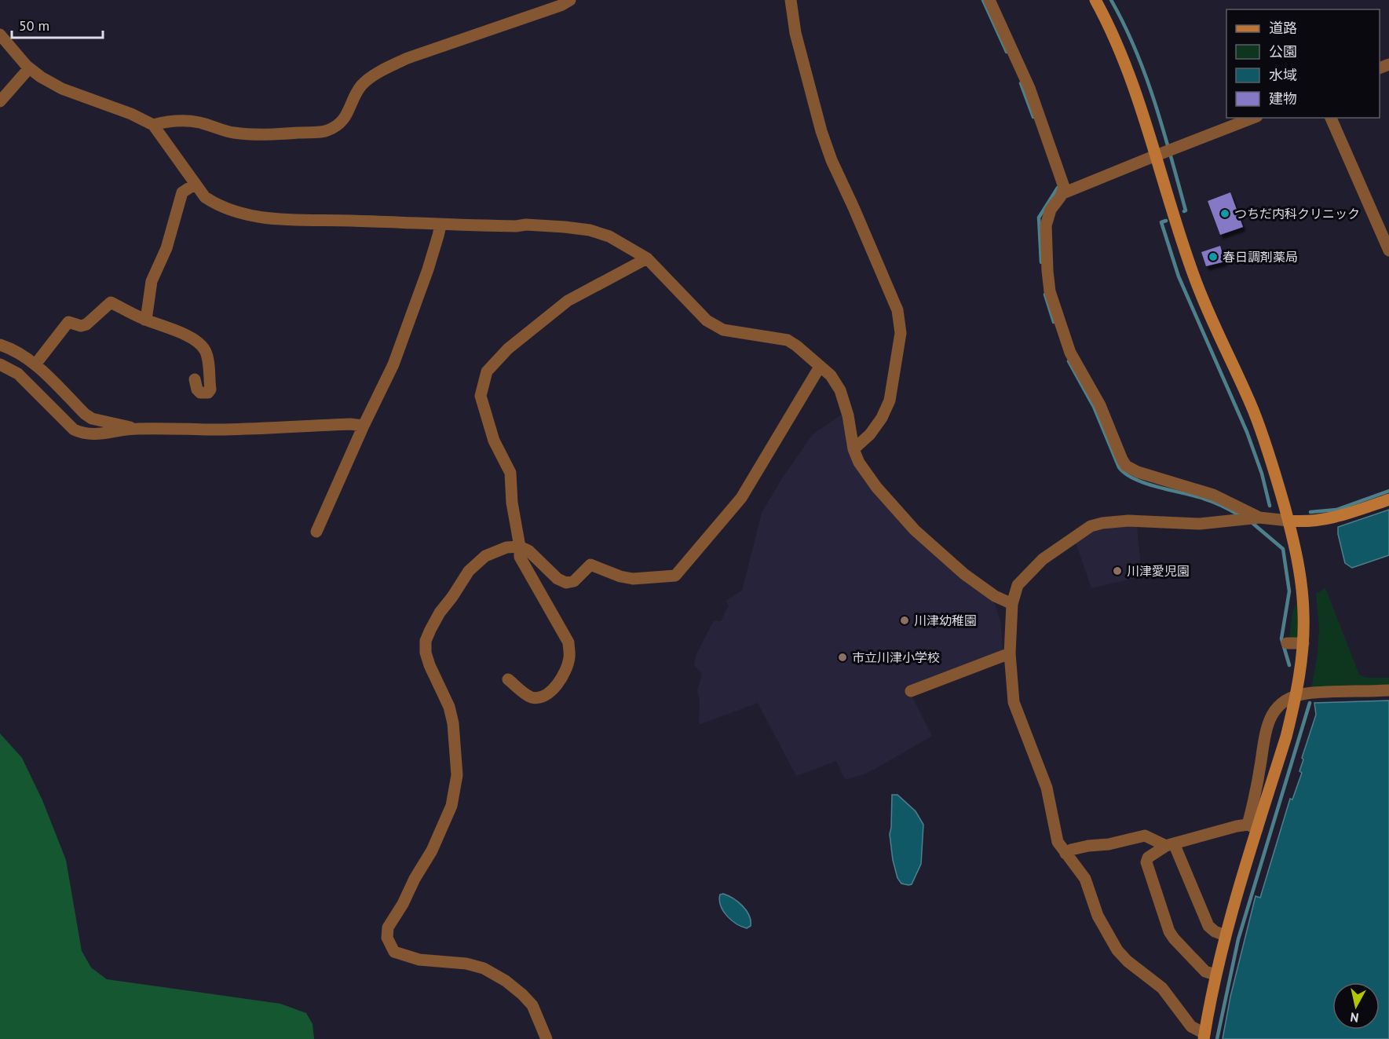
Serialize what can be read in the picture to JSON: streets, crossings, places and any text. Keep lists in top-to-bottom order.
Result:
{
  "places": [
    "つちだ内科クリニック",
    "春日調剤薬局",
    "川津愛児園",
    "川津幼稚園",
    "市立川津小学校"
  ],
  "legend": [
    "道路",
    "公園",
    "水域",
    "建物"
  ],
  "scale_bar": "50 m",
  "north": "bottom"
}
